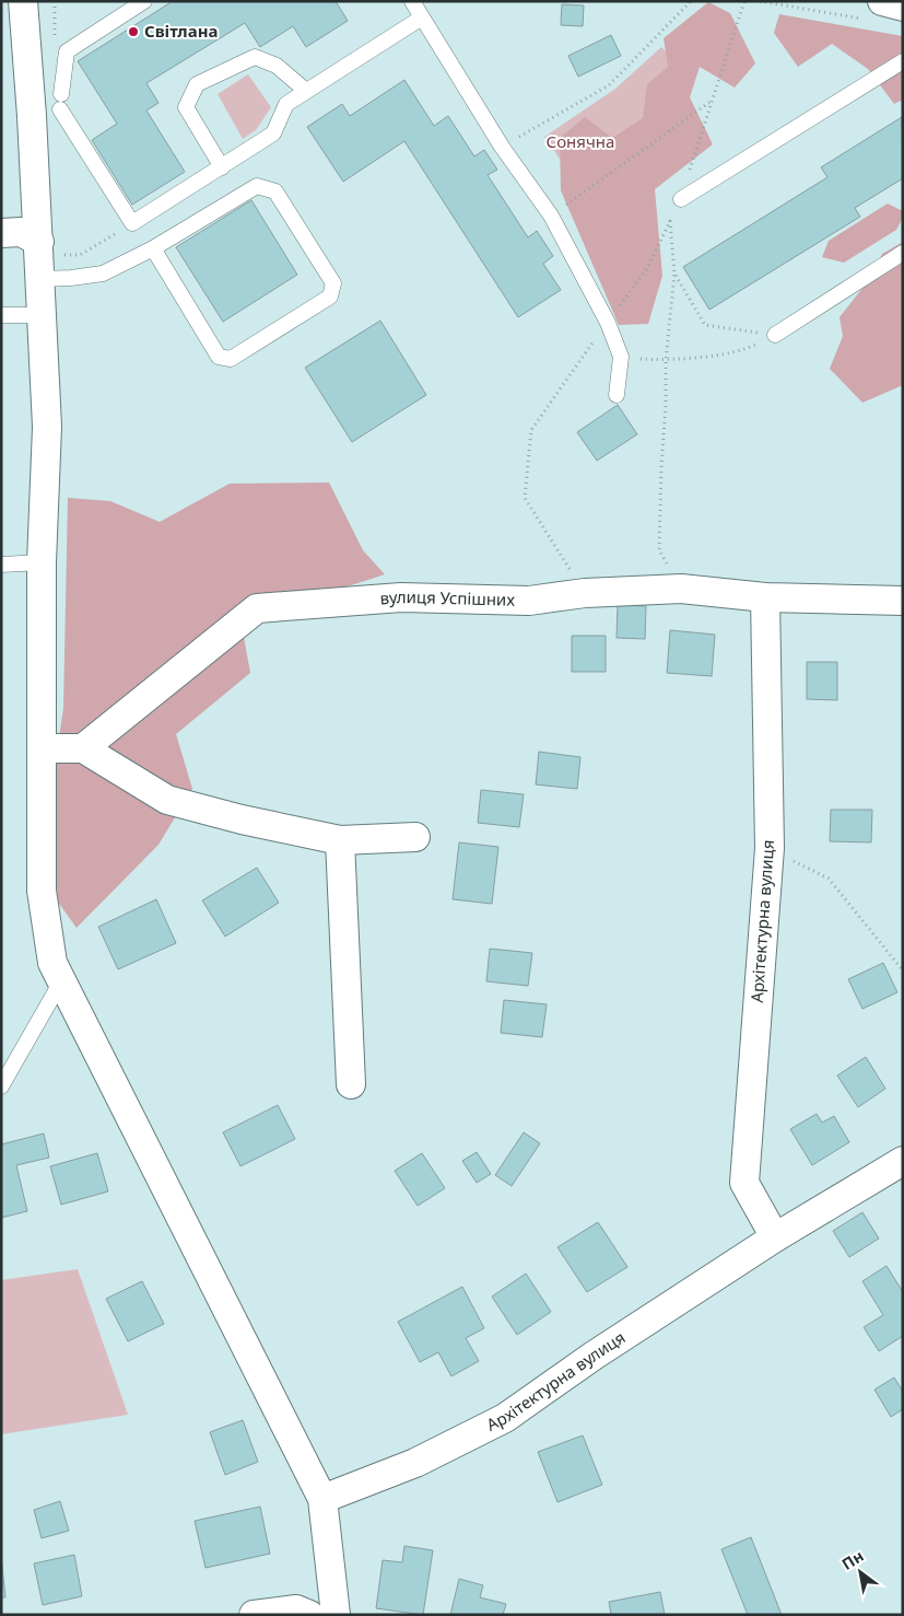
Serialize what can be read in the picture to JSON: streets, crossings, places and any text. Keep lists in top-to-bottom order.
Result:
{
  "streets": {
    "street": ["вулиця Успішних", "Архітектурна вулиця"]
  },
  "crossings": [
    ["вулиця Успішних", "Архітектурна вулиця"]
  ],
  "parks": ["Сонячна"],
  "places": ["Світлана"],
  "north": "top left"
}
